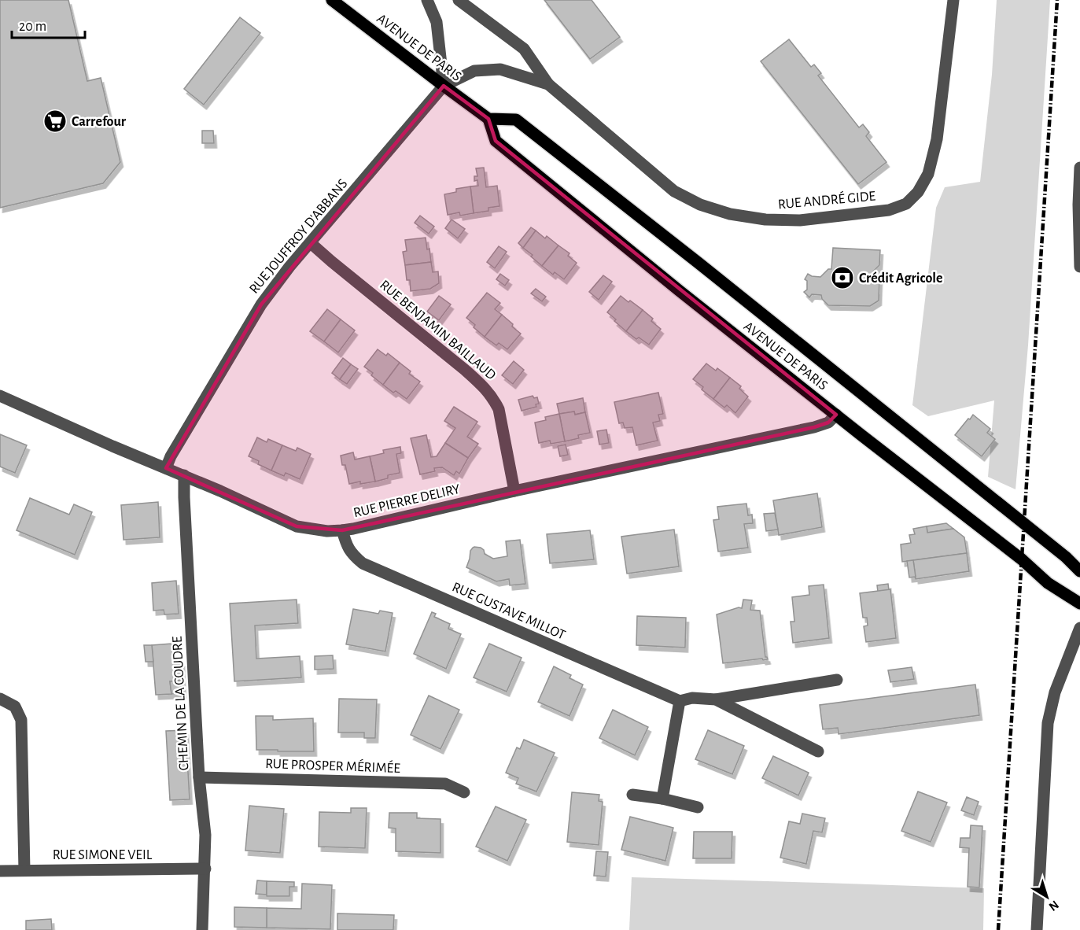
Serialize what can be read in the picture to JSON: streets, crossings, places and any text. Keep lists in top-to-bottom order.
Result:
{
  "streets": {
    "main road": ["AVENUE DE PARIS"],
    "street": [
      "RUE ANDRÉ GIDE",
      "RUE JOUFFROY D'ABBANS",
      "RUE BENJAMIN BAILLAUD",
      "RUE PIERRE DELIRY",
      "RUE GUSTAVE MILLOT",
      "CHEMIN DE LA COUDRE",
      "RUE PROSPER MÉRIMÉE",
      "RUE SIMONE VEIL"
    ]
  },
  "crossings": [
    ["AVENUE DE PARIS", "RUE ANDRÉ GIDE"],
    ["AVENUE DE PARIS", "RUE JOUFFROY D'ABBANS"],
    ["AVENUE DE PARIS", "RUE PIERRE DELIRY"],
    ["RUE ANDRÉ GIDE", "RUE JOUFFROY D'ABBANS"],
    ["RUE JOUFFROY D'ABBANS", "RUE BENJAMIN BAILLAUD"],
    ["RUE JOUFFROY D'ABBANS", "RUE PIERRE DELIRY"],
    ["RUE BENJAMIN BAILLAUD", "RUE PIERRE DELIRY"],
    ["RUE PIERRE DELIRY", "RUE GUSTAVE MILLOT"],
    ["RUE PIERRE DELIRY", "CHEMIN DE LA COUDRE"],
    ["CHEMIN DE LA COUDRE", "RUE PROSPER MÉRIMÉE"],
    ["CHEMIN DE LA COUDRE", "RUE SIMONE VEIL"]
  ],
  "places": {
    "supermarket": ["Carrefour"],
    "bank": ["Crédit Agricole"]
  },
  "scale_bar": "20 m",
  "north": "bottom right"
}
